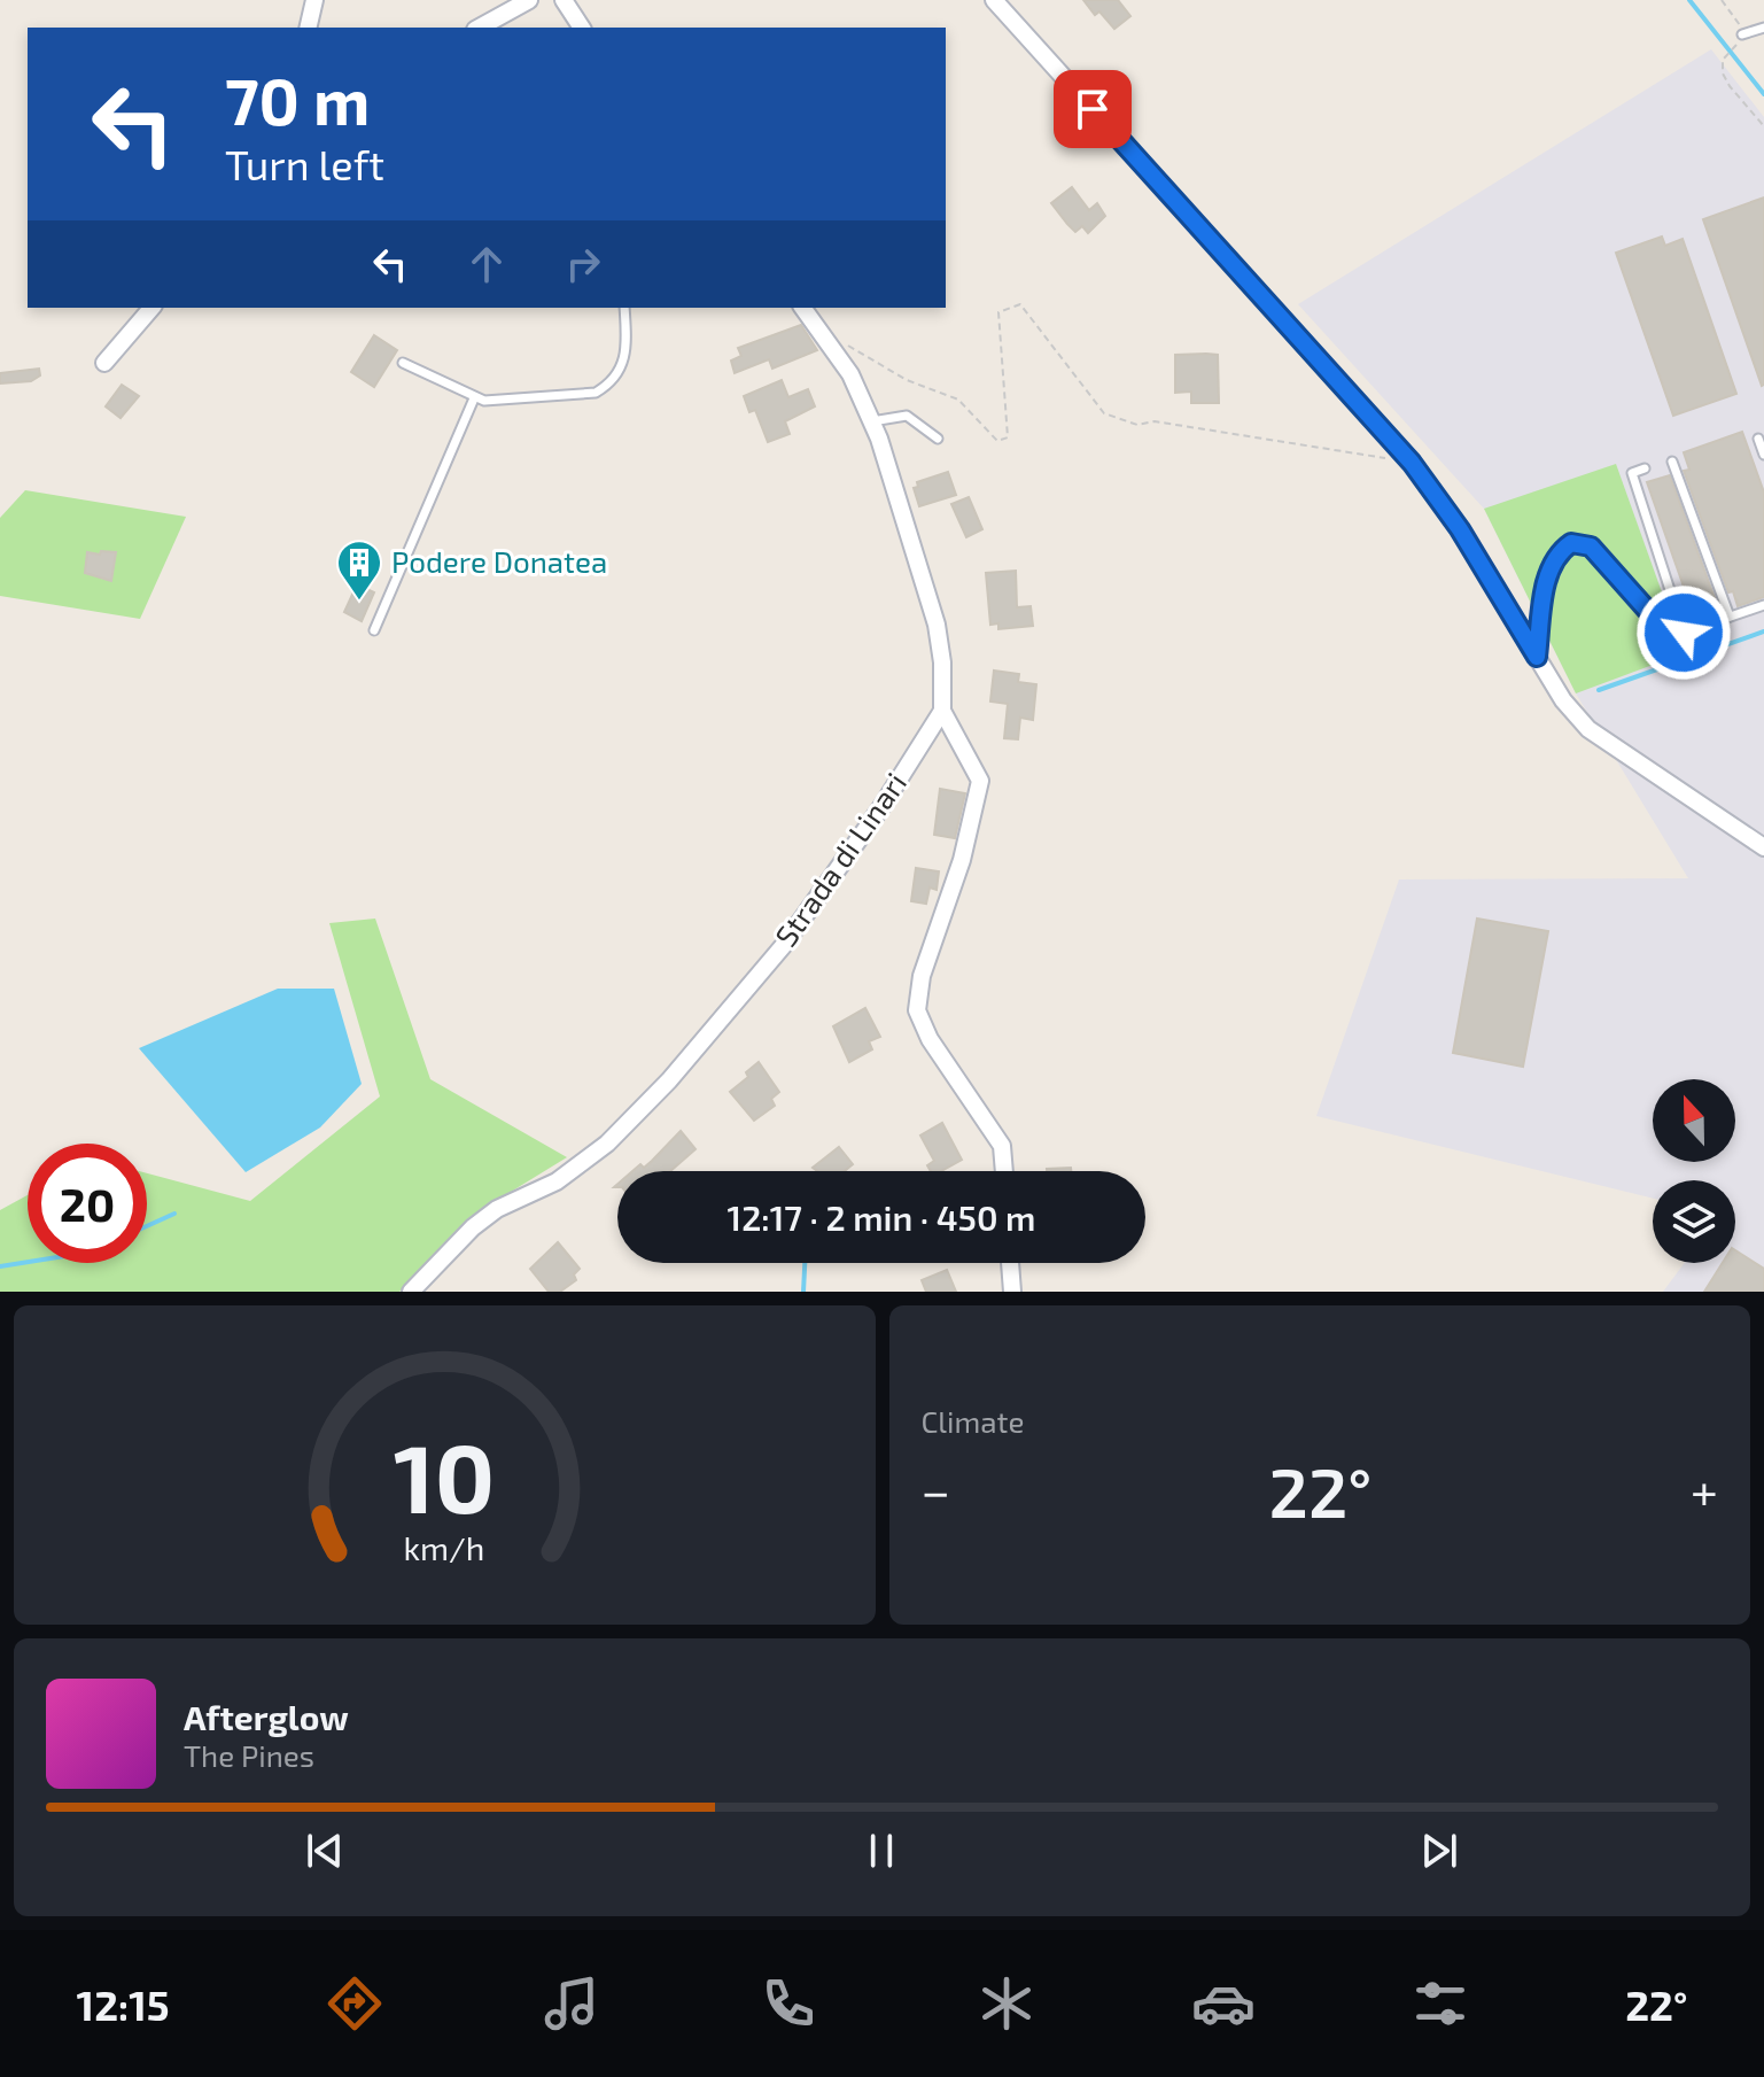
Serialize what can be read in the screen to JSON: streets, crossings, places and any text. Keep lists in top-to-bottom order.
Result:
{
  "streets": {
    "street": ["Strada di Linari"]
  },
  "places": {
    "building": ["Podere Donatea"]
  },
  "north": "top",
  "page": {
    "turn": ["70 m", "Turn left"],
    "limit": "20",
    "trip": "12:17 · 2 min · 450 m",
    "tile": "Climate",
    "heat": ["−", "22°", "+"],
    "song": ["Afterglow", "The Pines"],
    "tabs": ["12:15", "22°"],
    "gauge": ["10", "km/h"]
  }
}
